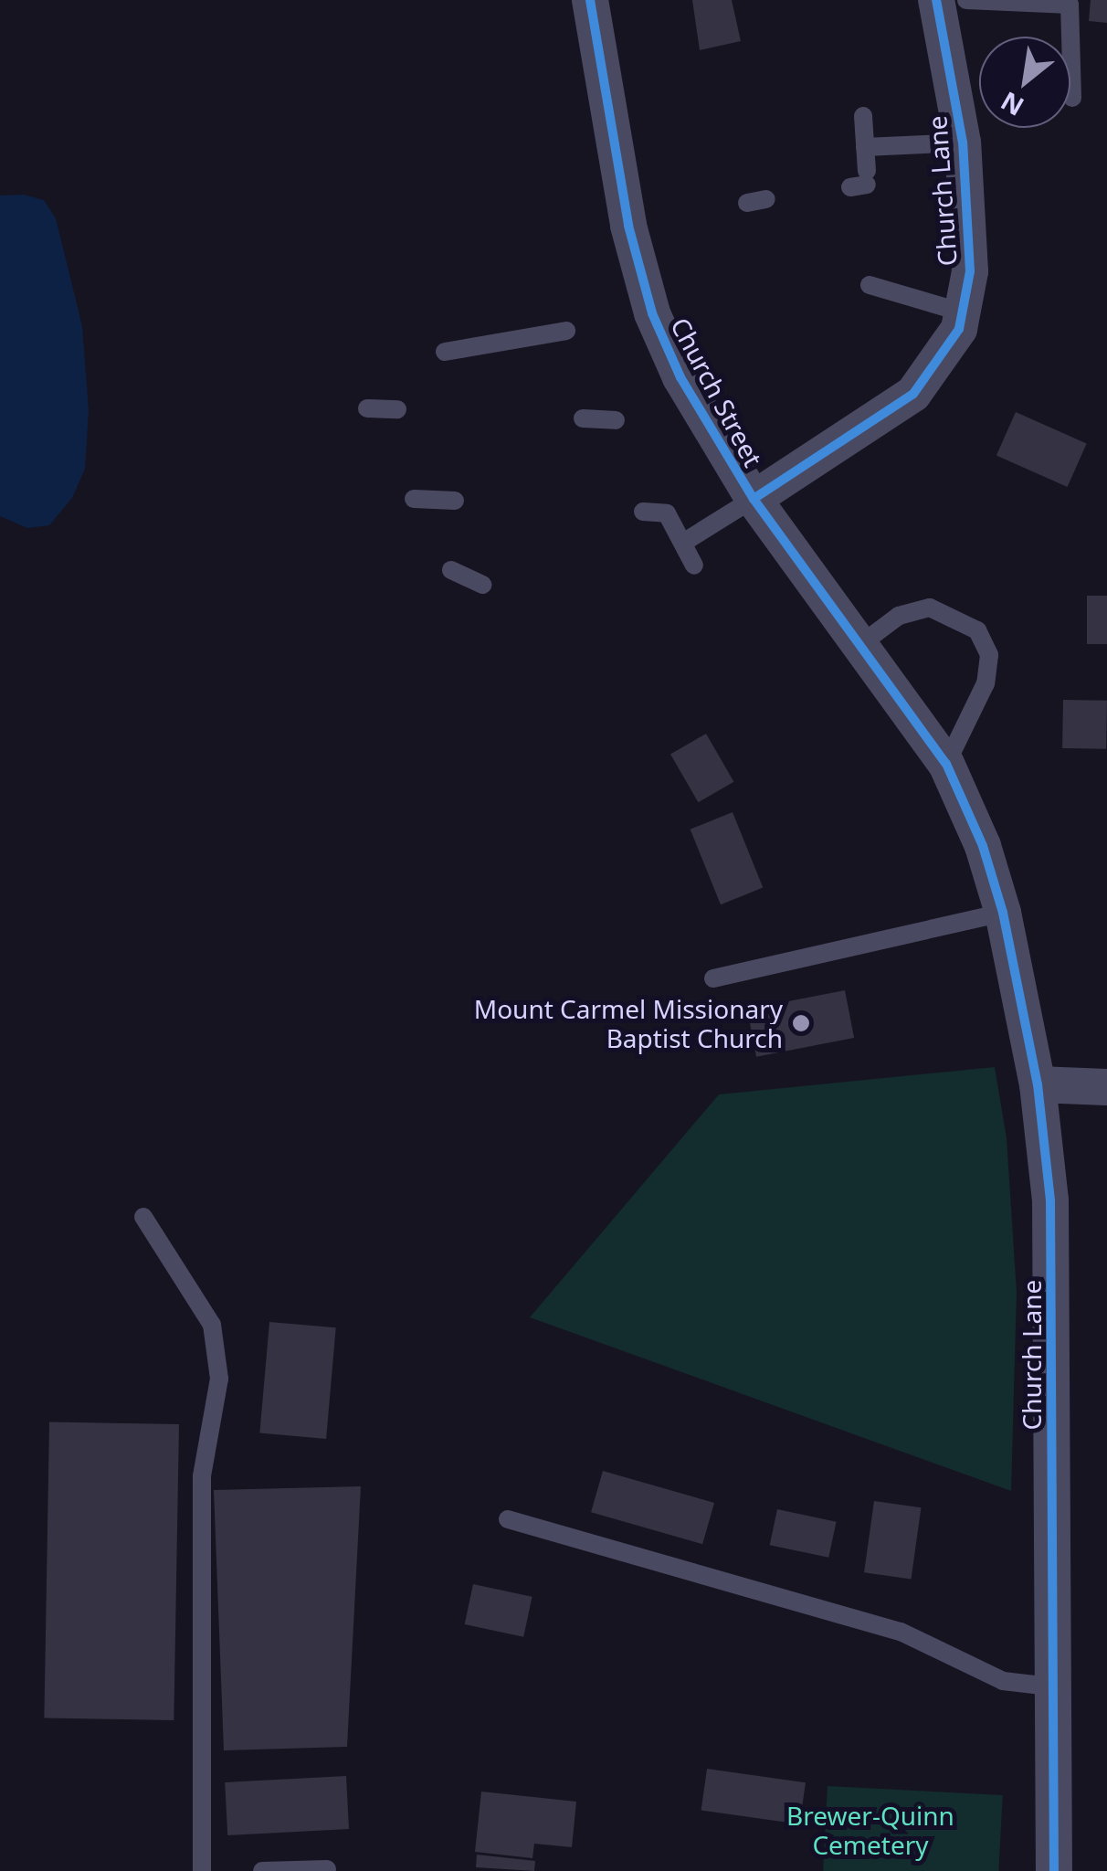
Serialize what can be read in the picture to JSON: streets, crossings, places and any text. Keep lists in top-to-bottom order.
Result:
{
  "streets": {
    "street": ["Church Lane", "Church Street"]
  },
  "crossings": [
    ["Church Lane", "Church Street"]
  ],
  "parks": ["Brewer-Quinn Cemetery"],
  "places": ["Mount Carmel Missionary Baptist Church"],
  "north": "bottom left"
}
